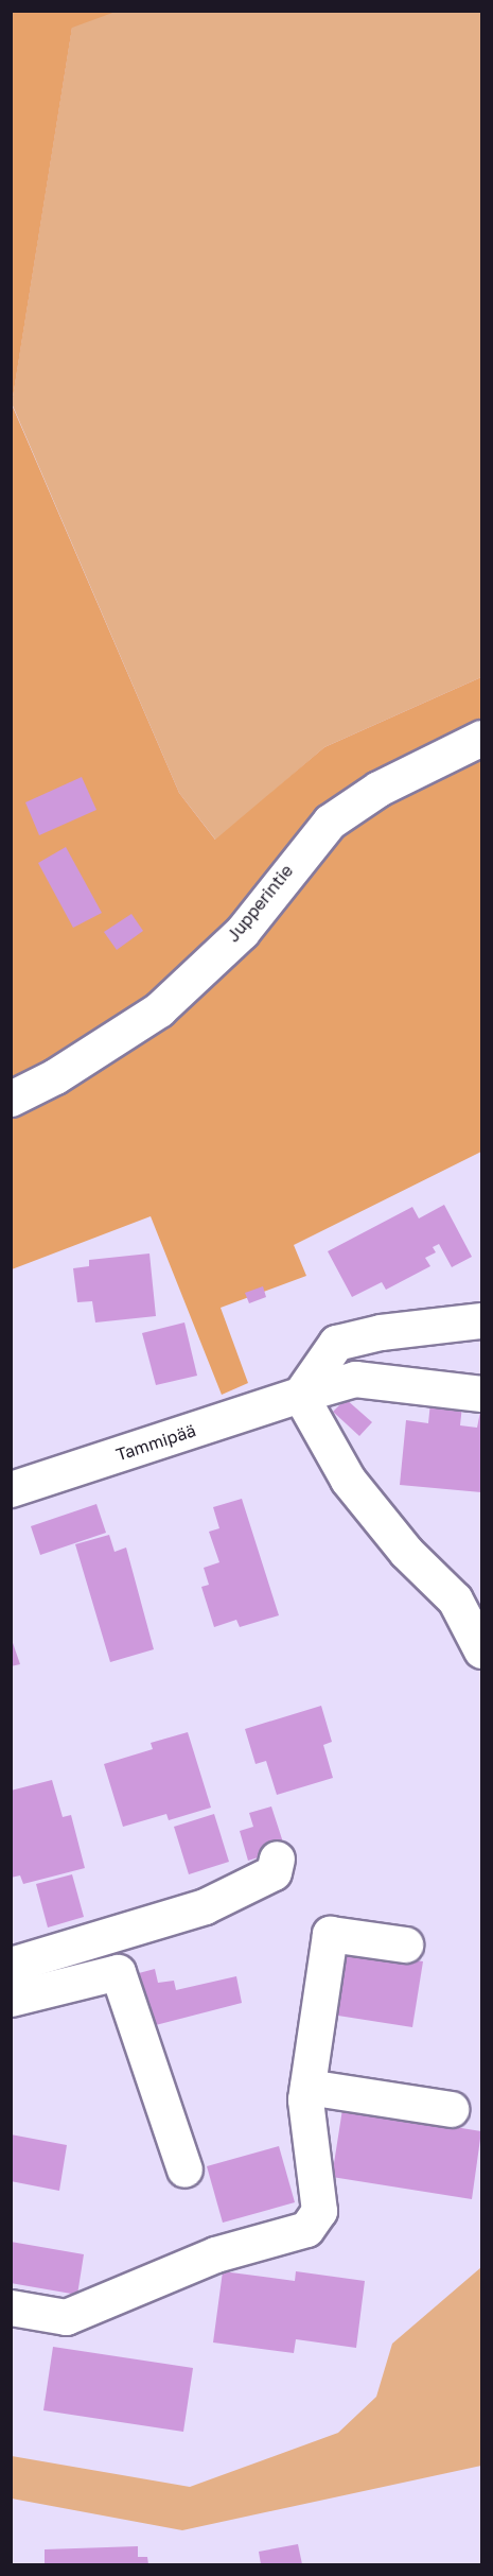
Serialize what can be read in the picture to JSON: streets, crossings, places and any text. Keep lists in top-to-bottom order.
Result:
{
  "streets": {
    "street": ["Jupperintie", "Tammipää"]
  }
}
